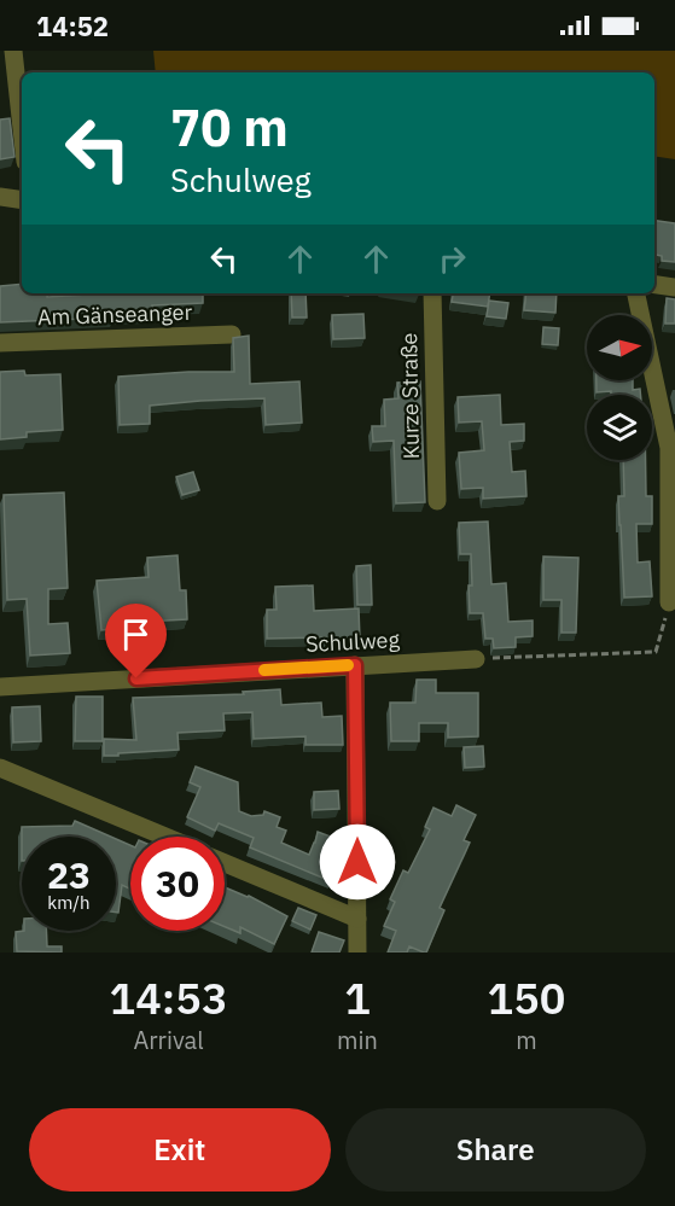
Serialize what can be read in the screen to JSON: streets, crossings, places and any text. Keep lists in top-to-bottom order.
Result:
{
  "streets": {
    "street": ["Am Gänseanger", "Kurze Straße", "Schulweg"]
  },
  "north": "right",
  "page": {
    "status": "14:52",
    "turn": ["70 m", "Schulweg"],
    "speed": "23 km/h",
    "limit": "30",
    "eta": [
      "14:53",
      "Arrival",
      "1",
      "min",
      "150",
      "m"
    ],
    "buttons": ["Exit", "Share"]
  }
}
